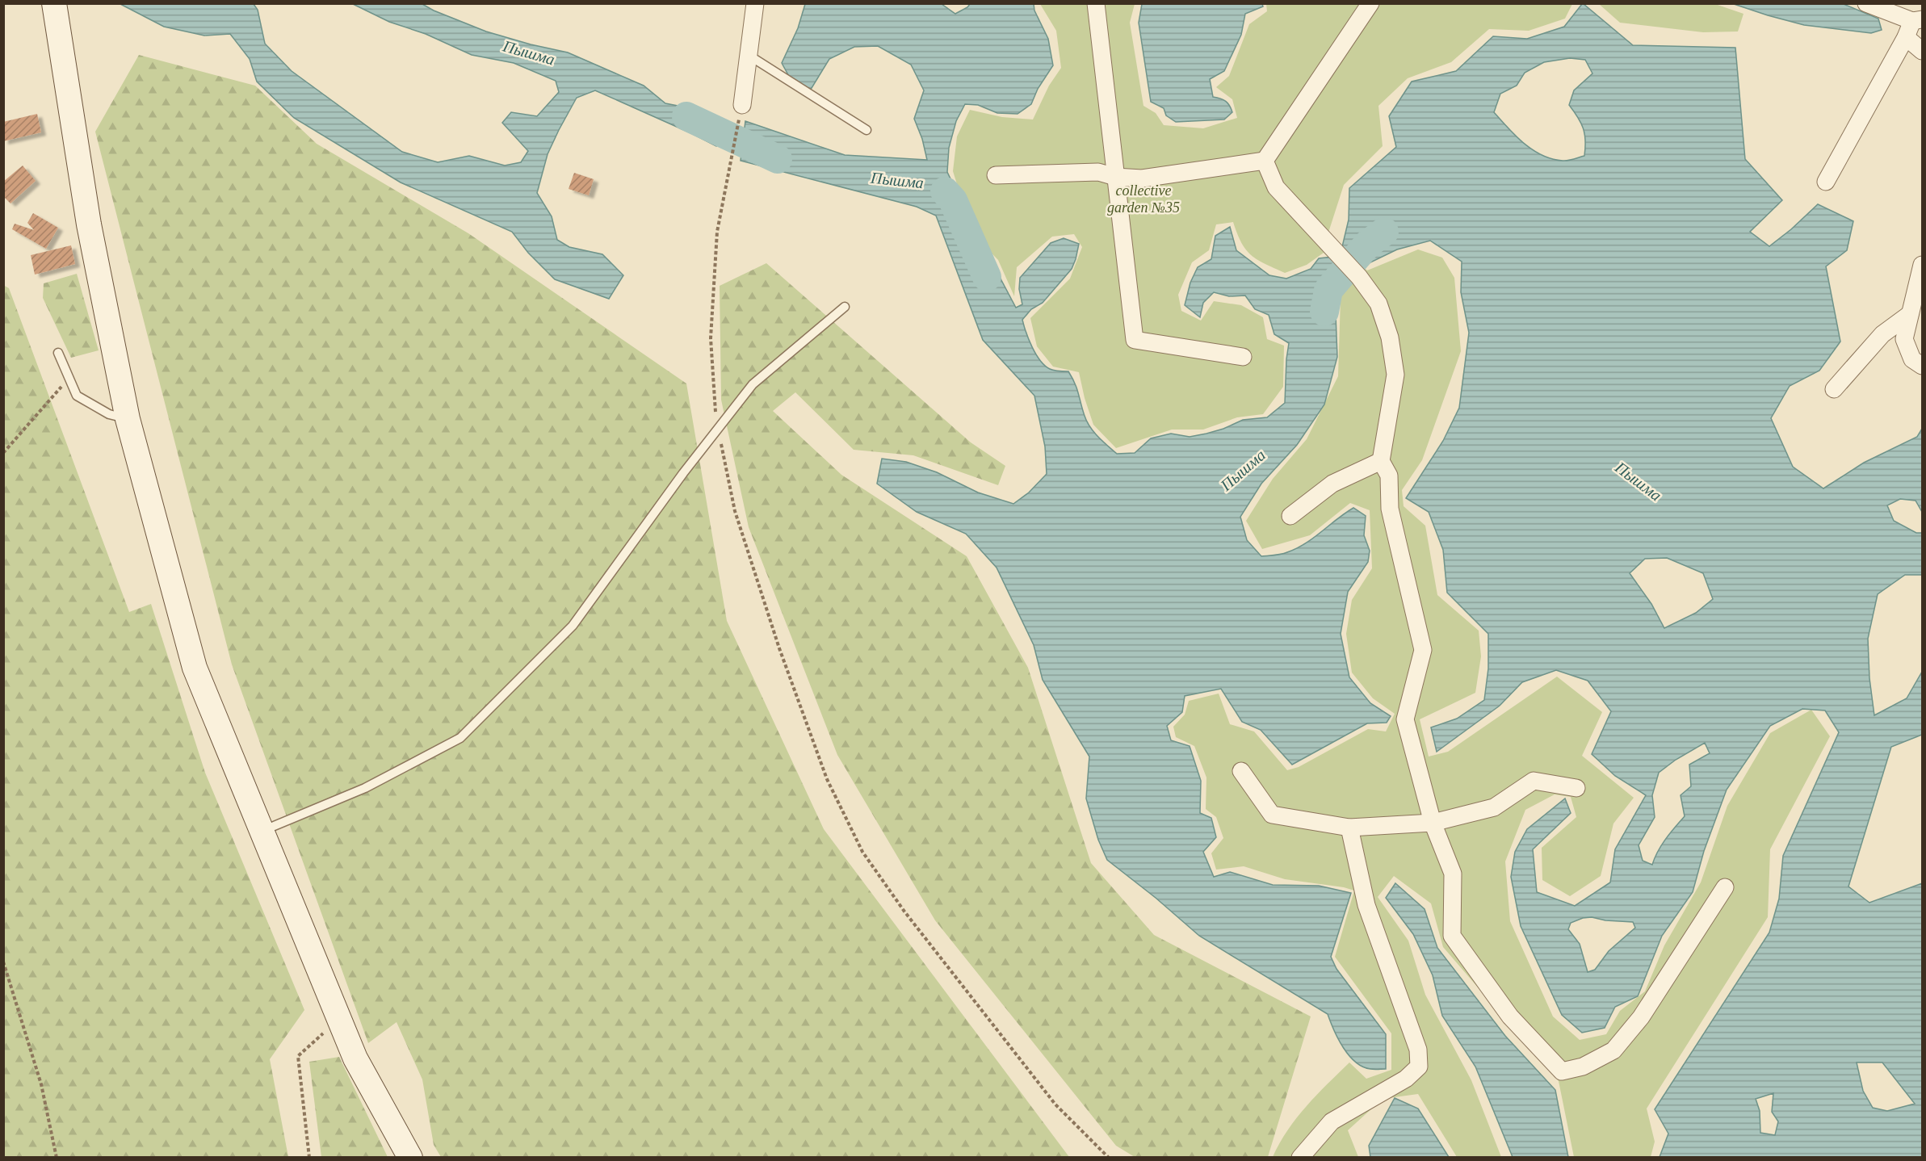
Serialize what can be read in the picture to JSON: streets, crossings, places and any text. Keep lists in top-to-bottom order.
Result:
{
  "water": ["Пышма"],
  "parks": ["collective garden №35"]
}
